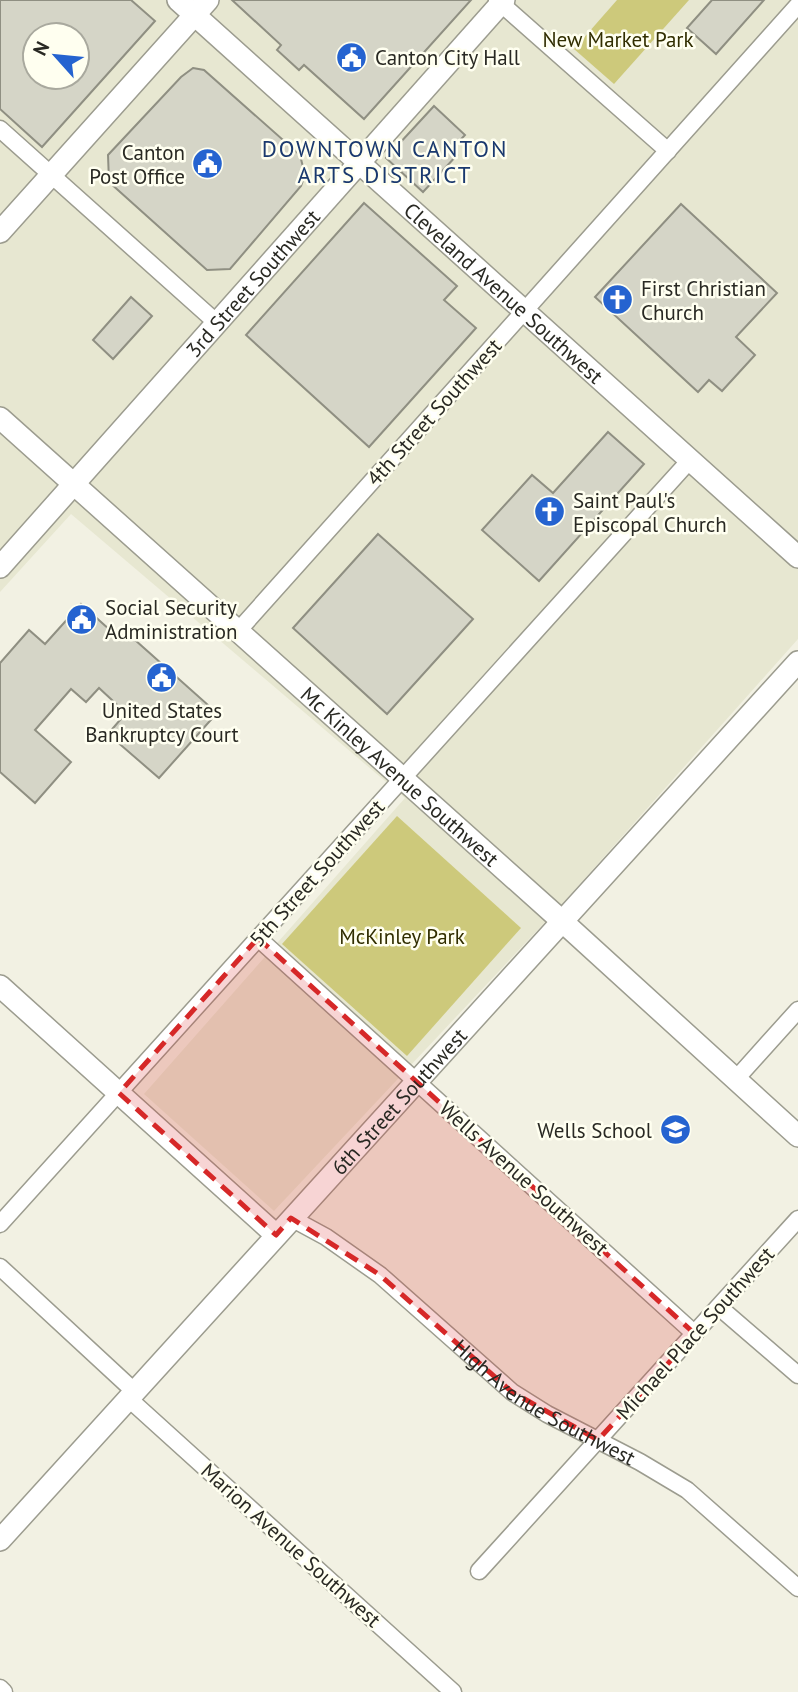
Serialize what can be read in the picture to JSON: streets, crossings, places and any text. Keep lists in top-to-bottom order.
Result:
{
  "streets": {
    "street": [
      "3rd Street Southwest",
      "Cleveland Avenue Southwest",
      "4th Street Southwest",
      "Mc Kinley Avenue Southwest",
      "5th Street Southwest",
      "6th Street Southwest",
      "Wells Avenue Southwest",
      "Michael Place Southwest",
      "High Avenue Southwest",
      "Marion Avenue Southwest"
    ]
  },
  "crossings": [
    ["3rd Street Southwest", "Cleveland Avenue Southwest"],
    ["3rd Street Southwest", "Mc Kinley Avenue Southwest"],
    ["Cleveland Avenue Southwest", "4th Street Southwest"],
    ["Cleveland Avenue Southwest", "5th Street Southwest"],
    ["4th Street Southwest", "Mc Kinley Avenue Southwest"],
    ["Mc Kinley Avenue Southwest", "5th Street Southwest"],
    ["Mc Kinley Avenue Southwest", "6th Street Southwest"],
    ["5th Street Southwest", "Wells Avenue Southwest"],
    ["6th Street Southwest", "Wells Avenue Southwest"],
    ["6th Street Southwest", "High Avenue Southwest"],
    ["6th Street Southwest", "Marion Avenue Southwest"],
    ["Wells Avenue Southwest", "Michael Place Southwest"],
    ["Michael Place Southwest", "High Avenue Southwest"]
  ],
  "districts": ["DOWNTOWN CANTON ARTS DISTRICT"],
  "parks": ["New Market Park", "McKinley Park"],
  "places": {
    "public building": [
      "Canton City Hall",
      "Canton Post Office",
      "Social Security Administration",
      "United States Bankruptcy Court"
    ],
    "church": ["First Christian Church", "Saint Paul's Episcopal Church"],
    "school or university": ["Wells School"]
  },
  "north": "top left"
}
